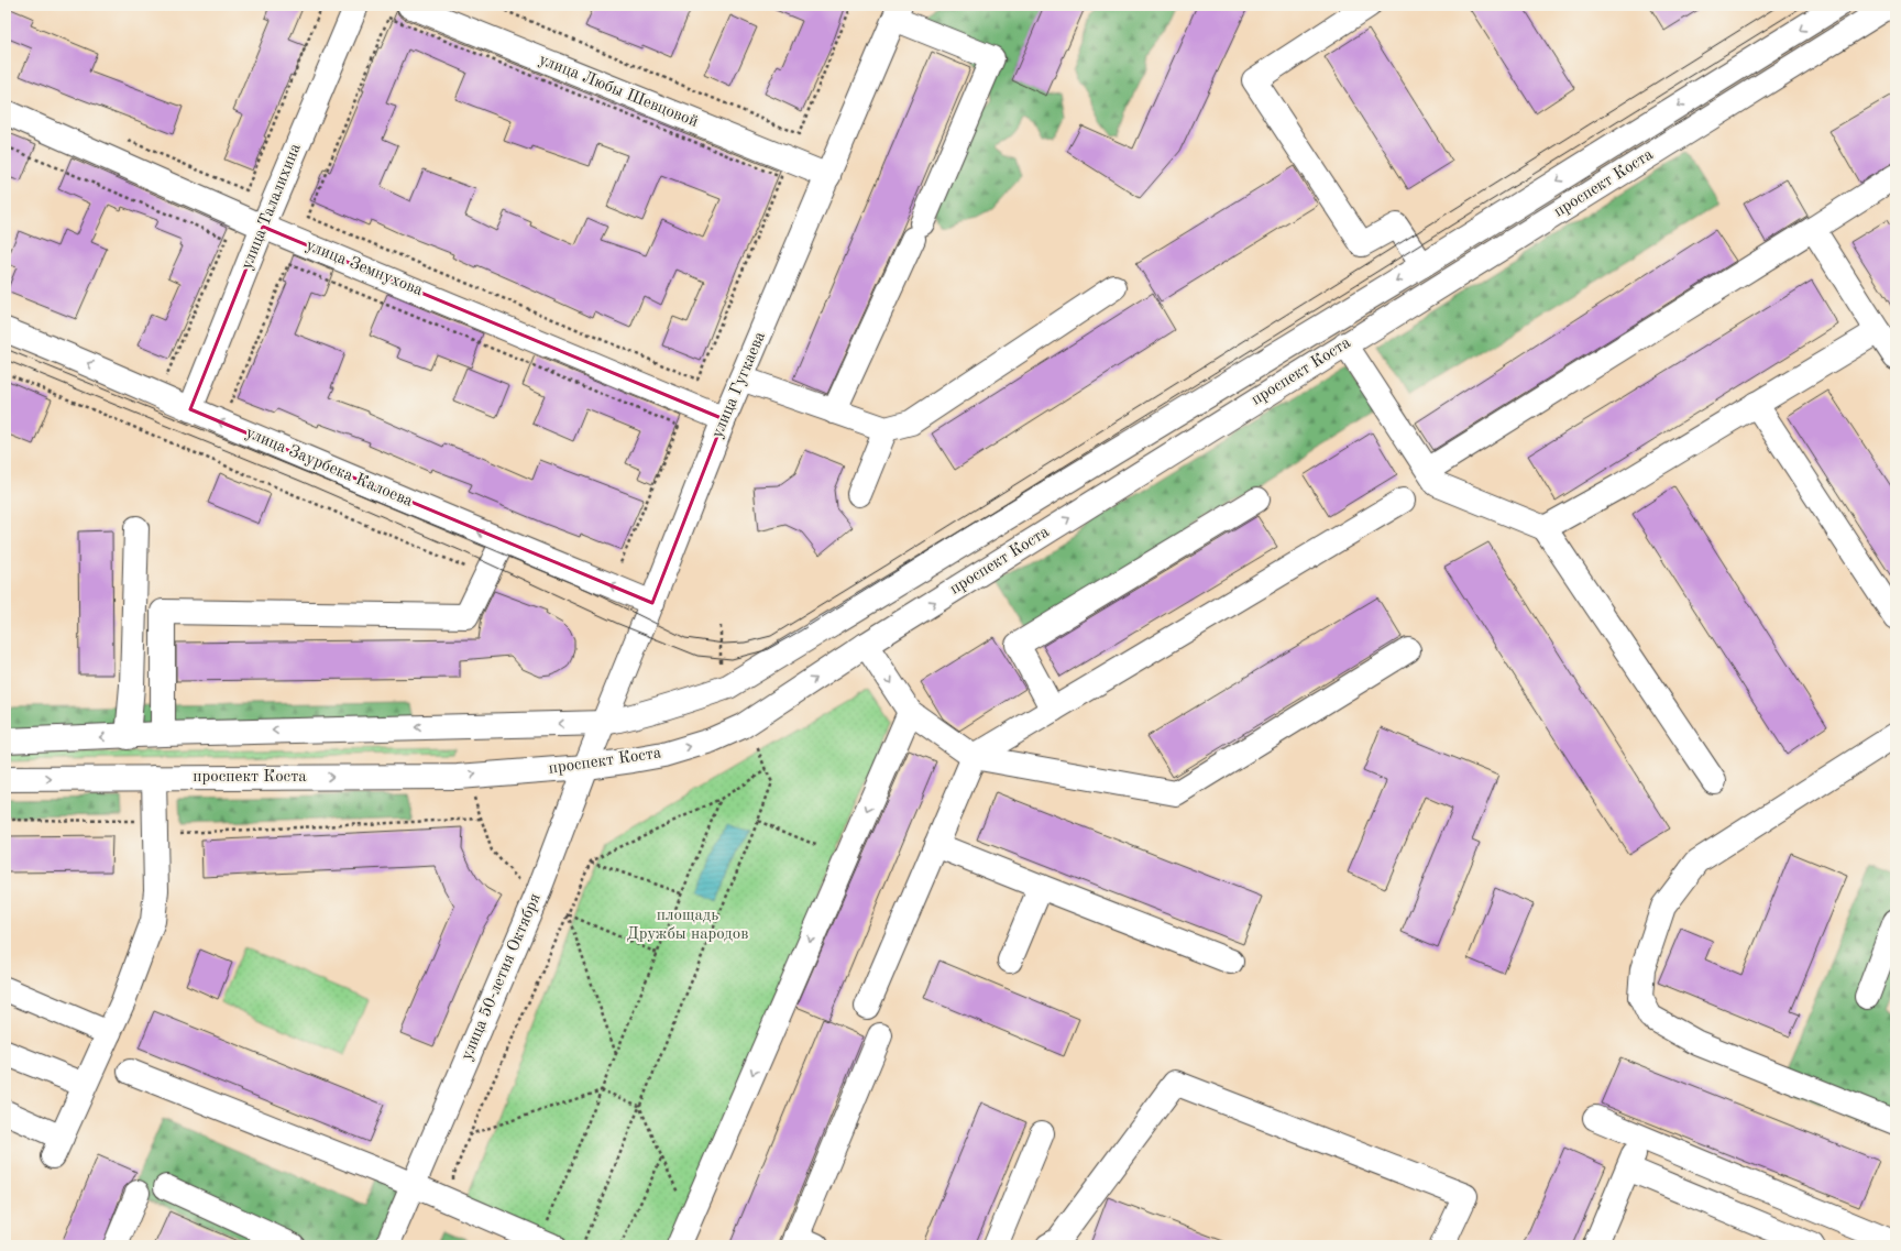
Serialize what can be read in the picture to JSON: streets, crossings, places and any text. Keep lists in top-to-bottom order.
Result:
{
  "streets": {
    "main road": [
      "улица Любы Шевцовой",
      "проспект Коста",
      "улица Талалихина",
      "улица Земнухова",
      "улица Гугкаева",
      "улица Заурбека Калоева",
      "улица 50-летия Октября"
    ]
  },
  "crossings": [
    ["улица Любы Шевцовой", "улица Гугкаева"],
    ["проспект Коста", "улица Гугкаева"],
    ["проспект Коста", "улица 50-летия Октября"],
    ["улица Талалихина", "улица Земнухова"],
    ["улица Талалихина", "улица Заурбека Калоева"],
    ["улица Земнухова", "улица Гугкаева"],
    ["улица Гугкаева", "улица Заурбека Калоева"],
    ["улица Гугкаева", "улица 50-летия Октября"]
  ],
  "one_way": ["улица Заурбека Калоева"],
  "parks": ["площадь Дружбы народов"]
}
